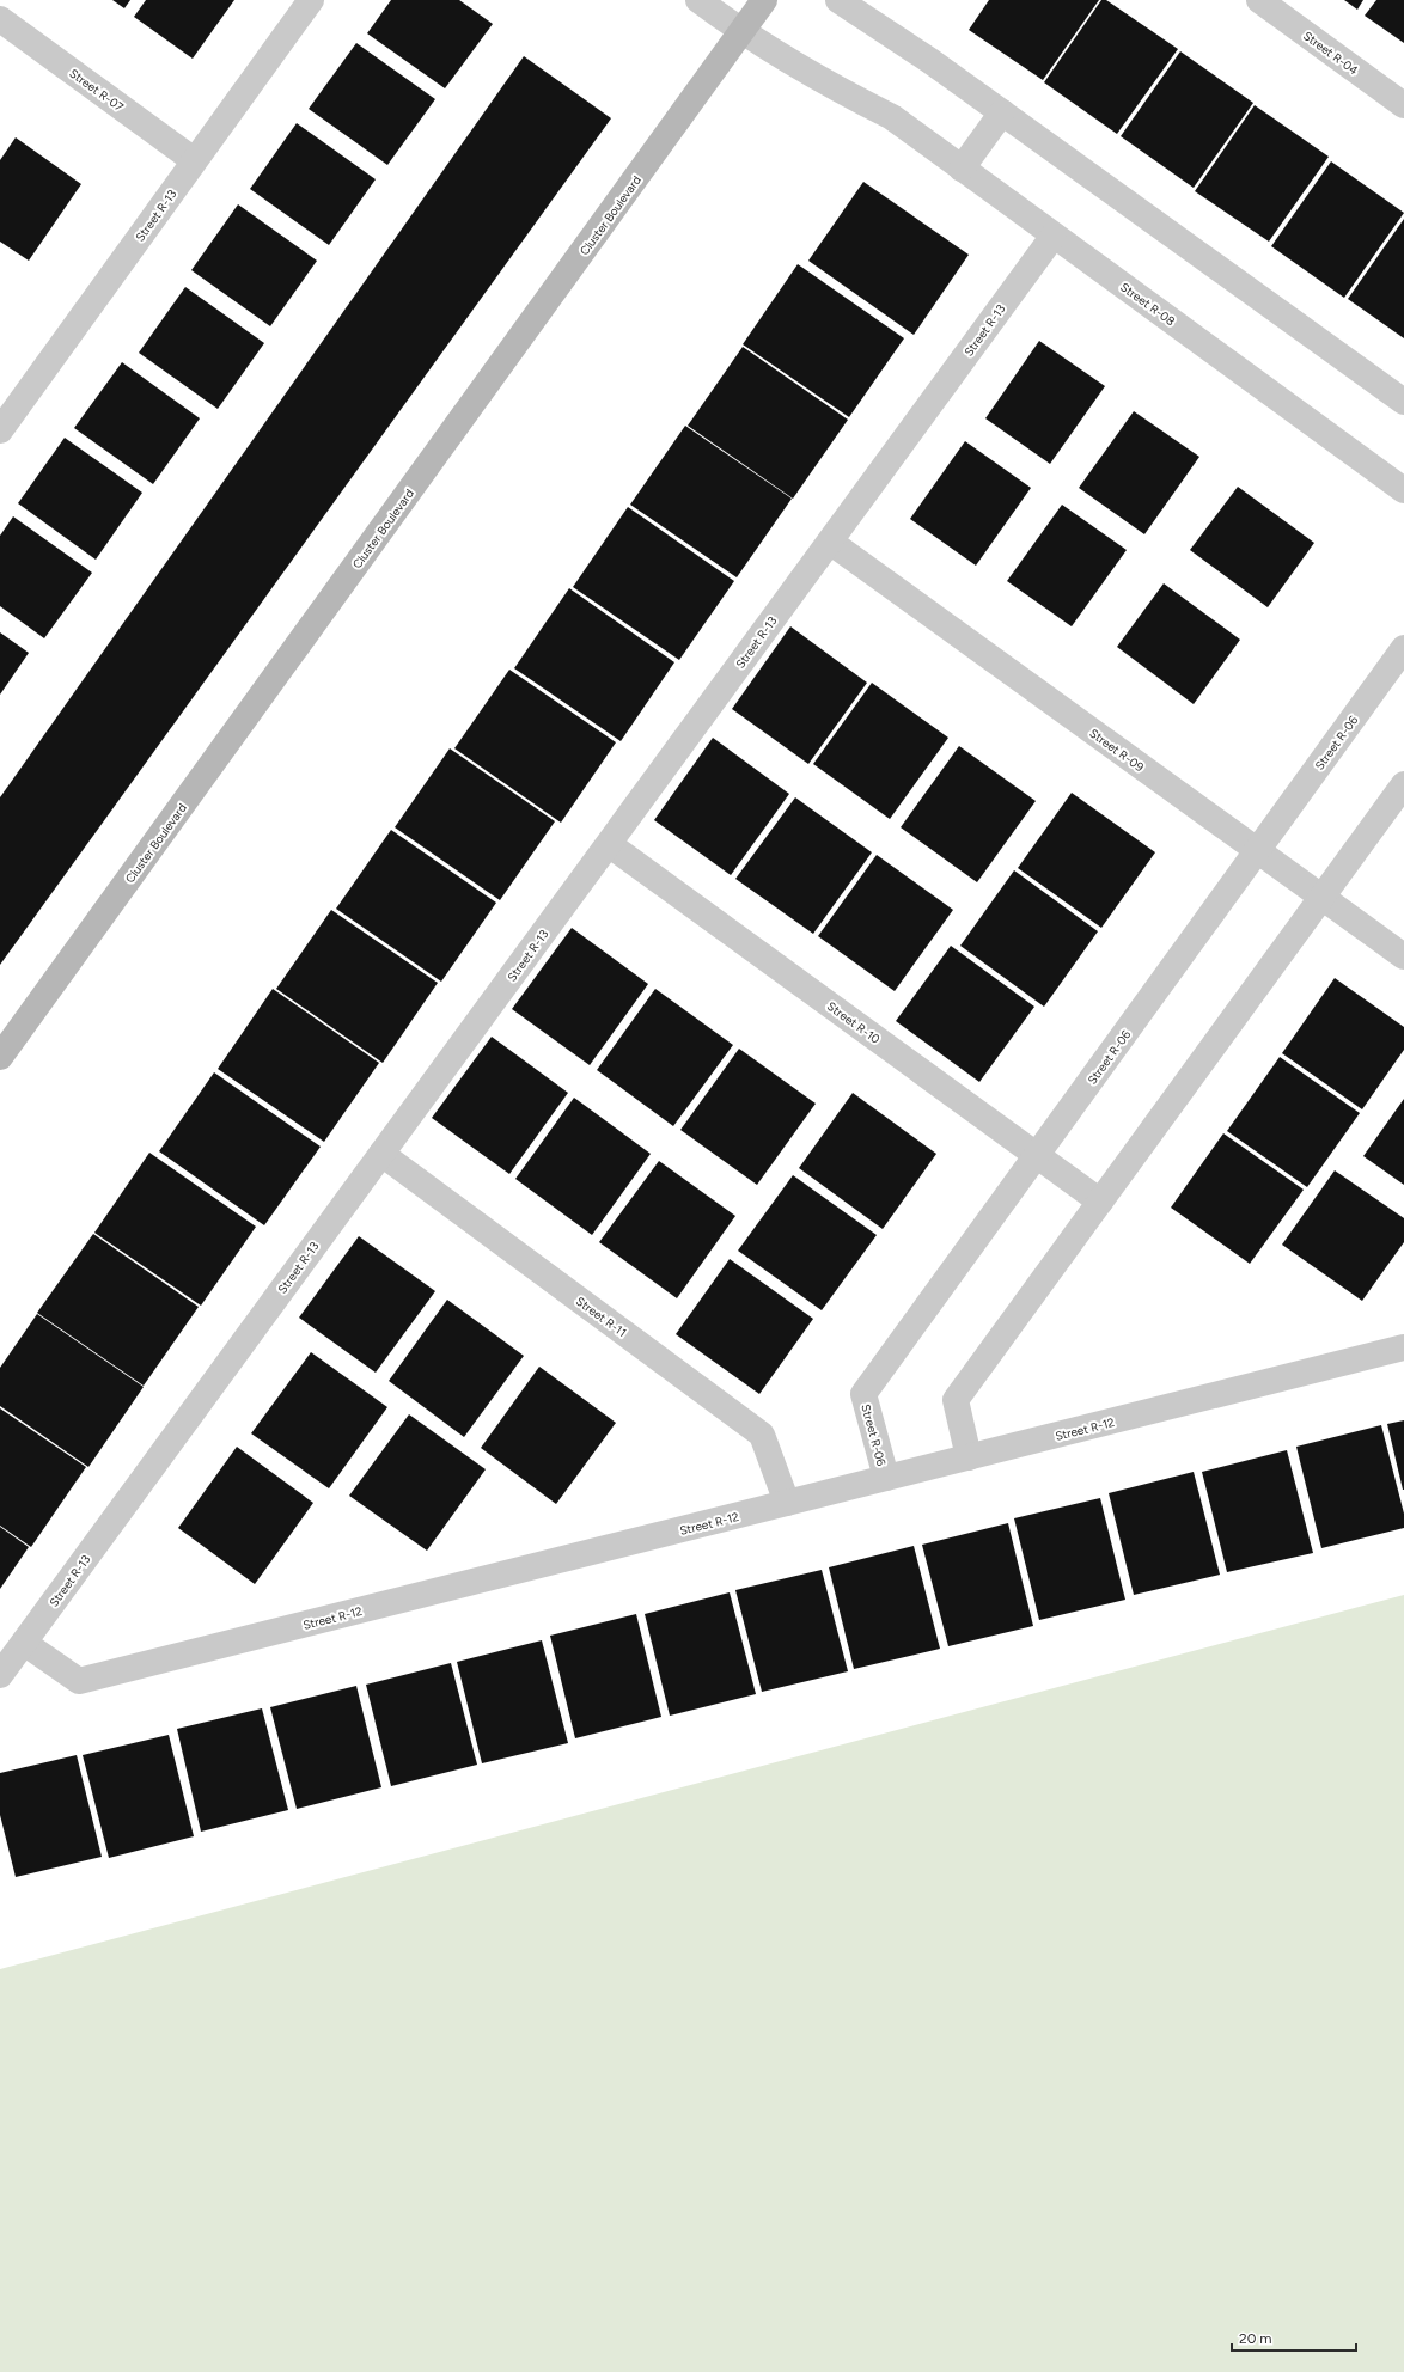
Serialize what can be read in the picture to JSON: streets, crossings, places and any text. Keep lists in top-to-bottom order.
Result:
{
  "streets": {
    "street": [
      "Street R-04",
      "Street R-07",
      "Street R-13",
      "Cluster Boulevard",
      "Street R-08",
      "Street R-06",
      "Street R-09",
      "Street R-10",
      "Street R-11",
      "Street R-12"
    ]
  },
  "crossings": [
    ["Street R-07", "Street R-13"],
    ["Street R-13", "Street R-08"],
    ["Street R-13", "Street R-09"],
    ["Street R-13", "Street R-10"],
    ["Street R-13", "Street R-11"],
    ["Street R-13", "Street R-12"],
    ["Cluster Boulevard", "Street R-08"],
    ["Street R-06", "Street R-09"],
    ["Street R-06", "Street R-10"],
    ["Street R-06", "Street R-12"],
    ["Street R-11", "Street R-12"]
  ],
  "scale_bar": "20 m"
}
